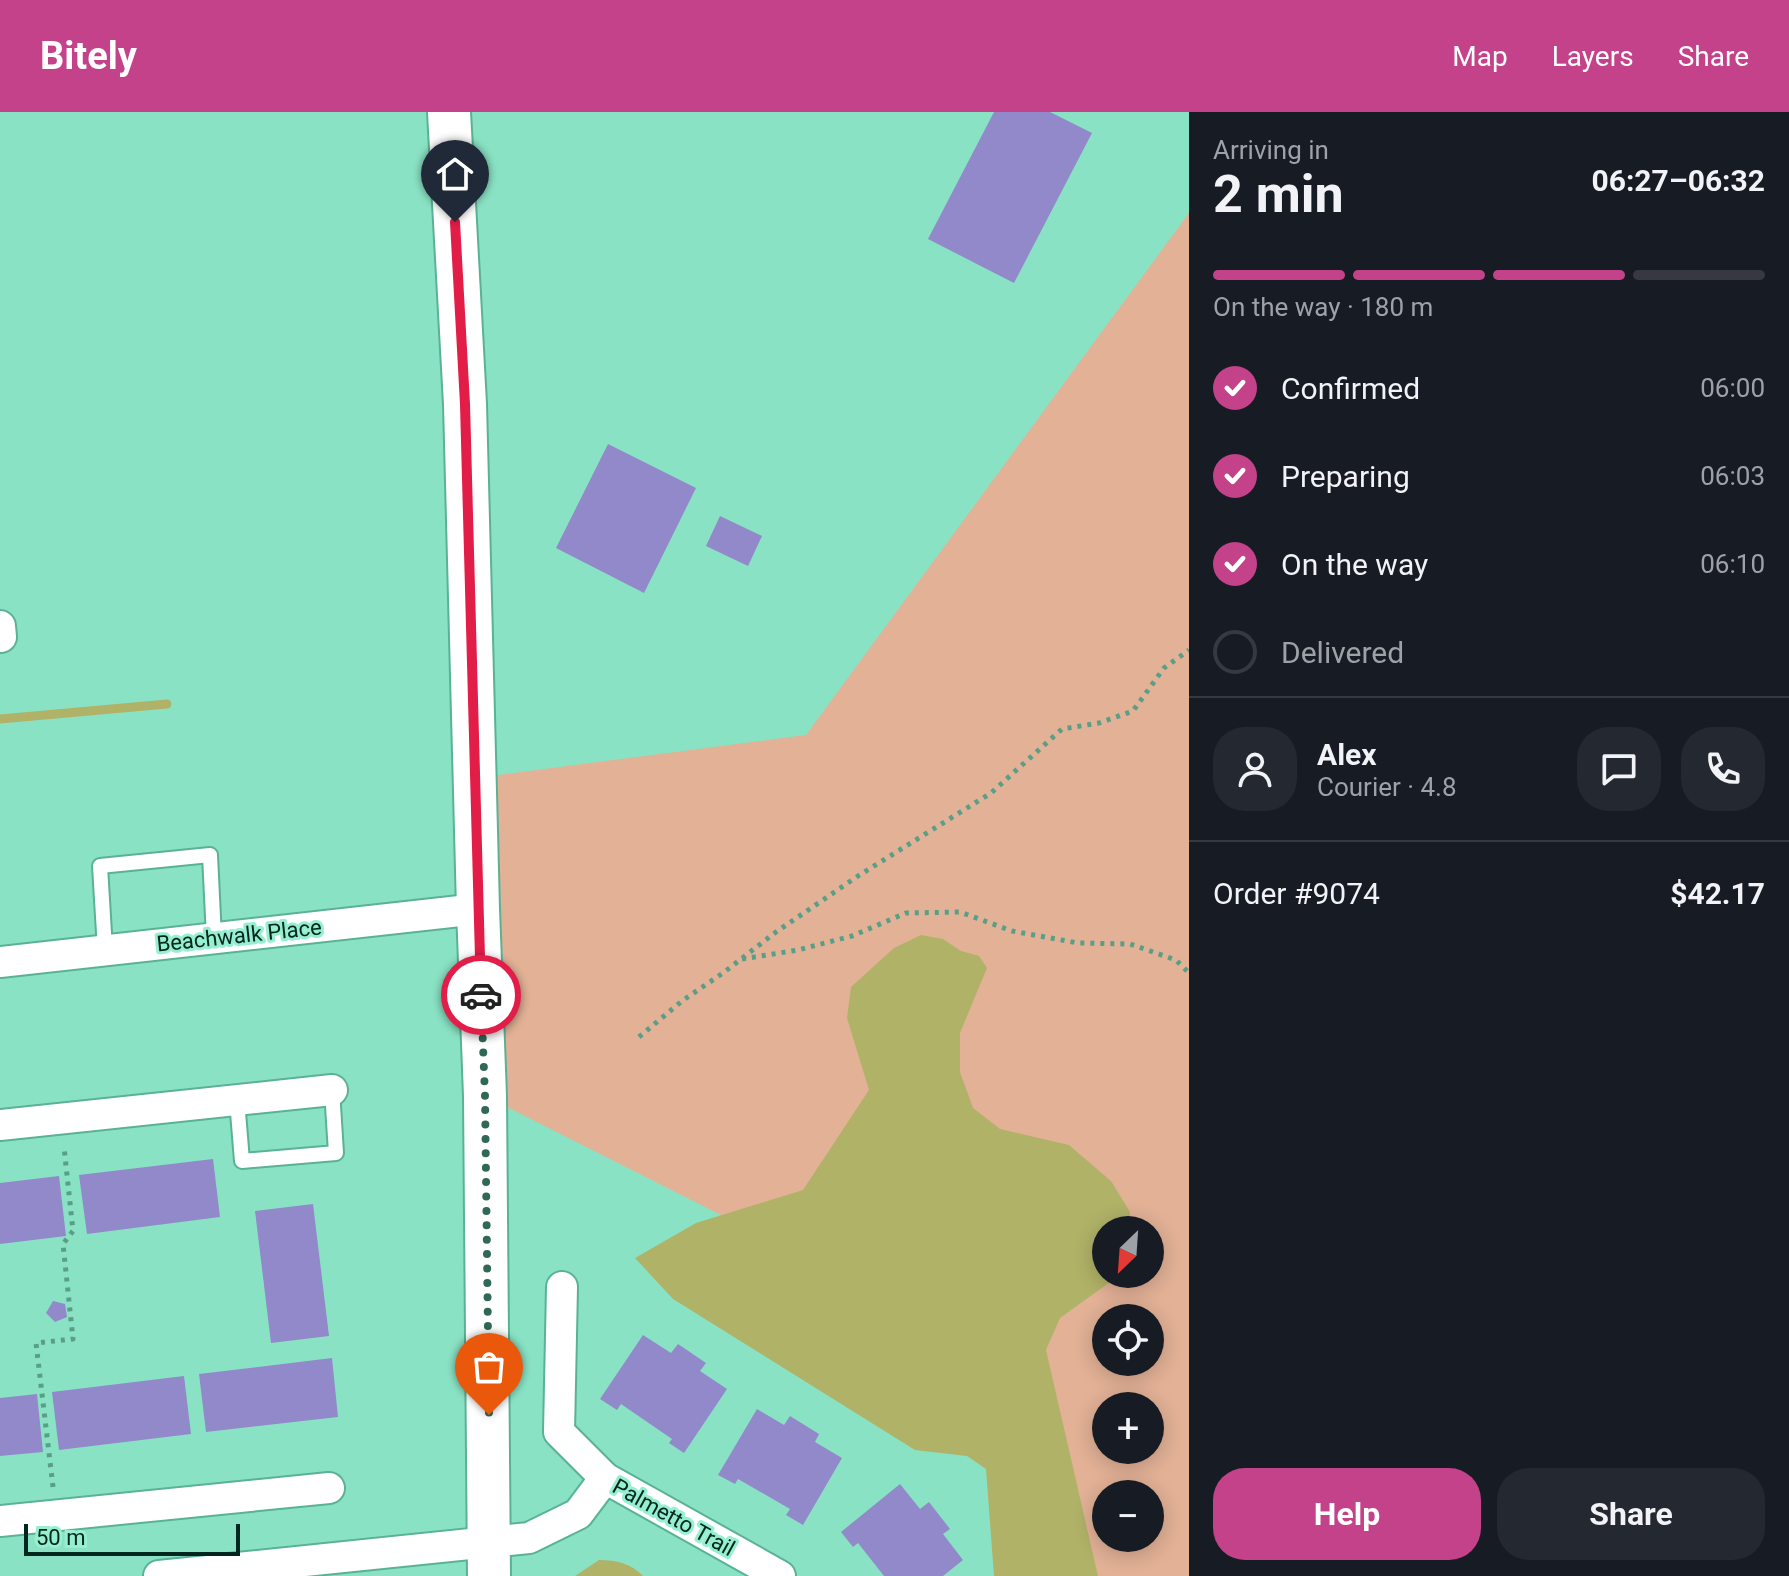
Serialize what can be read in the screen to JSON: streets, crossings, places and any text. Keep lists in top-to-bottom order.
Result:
{
  "streets": {
    "street": ["Beachwalk Place", "Palmetto Trail"]
  },
  "scale_bar": "50 m",
  "north": "bottom left",
  "page": {
    "header": "Bitely",
    "nav": ["Map", "Layers", "Share"],
    "heading": ["2 min", "Arriving in", "06:27–06:32"],
    "panel": [
      "Alex",
      "Courier · 4.8",
      "Order #9074",
      "$42.17"
    ],
    "bar": "On the way · 180 m",
    "list": [
      ["Confirmed", "06:00"],
      ["Preparing", "06:03"],
      ["On the way", "06:10"],
      "Delivered"
    ],
    "map_buttons": ["+", "−"],
    "buttons": ["Help", "Share"],
    "scale": "50 m"
  }
}
